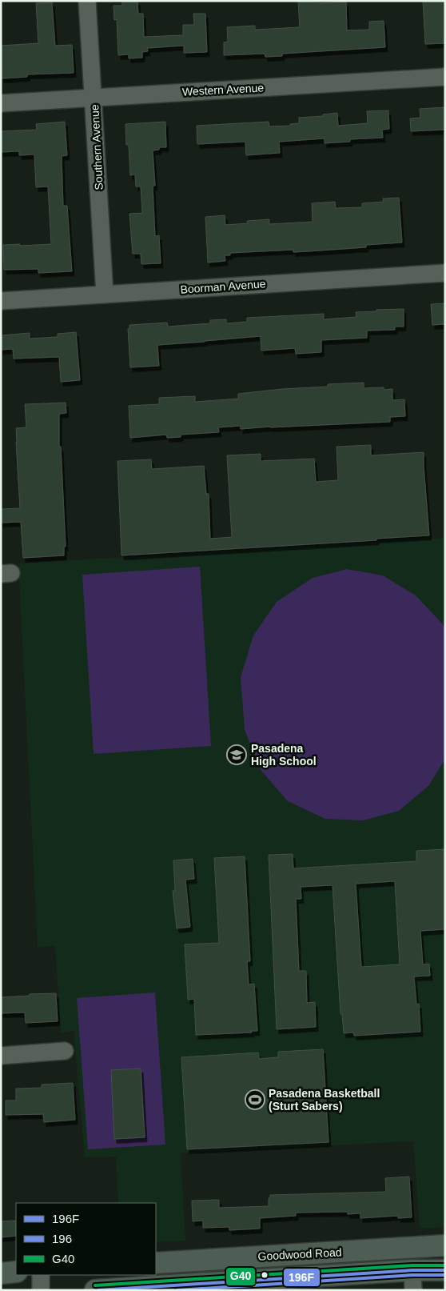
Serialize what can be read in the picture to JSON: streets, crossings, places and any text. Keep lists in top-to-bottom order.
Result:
{
  "streets": {
    "main road": ["Goodwood Road"],
    "street": ["Western Avenue", "Southern Avenue", "Boorman Avenue"]
  },
  "crossings": [
    ["Western Avenue", "Southern Avenue"],
    ["Southern Avenue", "Boorman Avenue"]
  ],
  "places": {
    "school or university": ["Pasadena High School"],
    "sports": ["Pasadena Basketball (Sturt Sabers)"]
  },
  "lines": ["transit line G40", "transit line 196F", "transit line 196"],
  "legend": ["196F", "196", "G40"]
}
